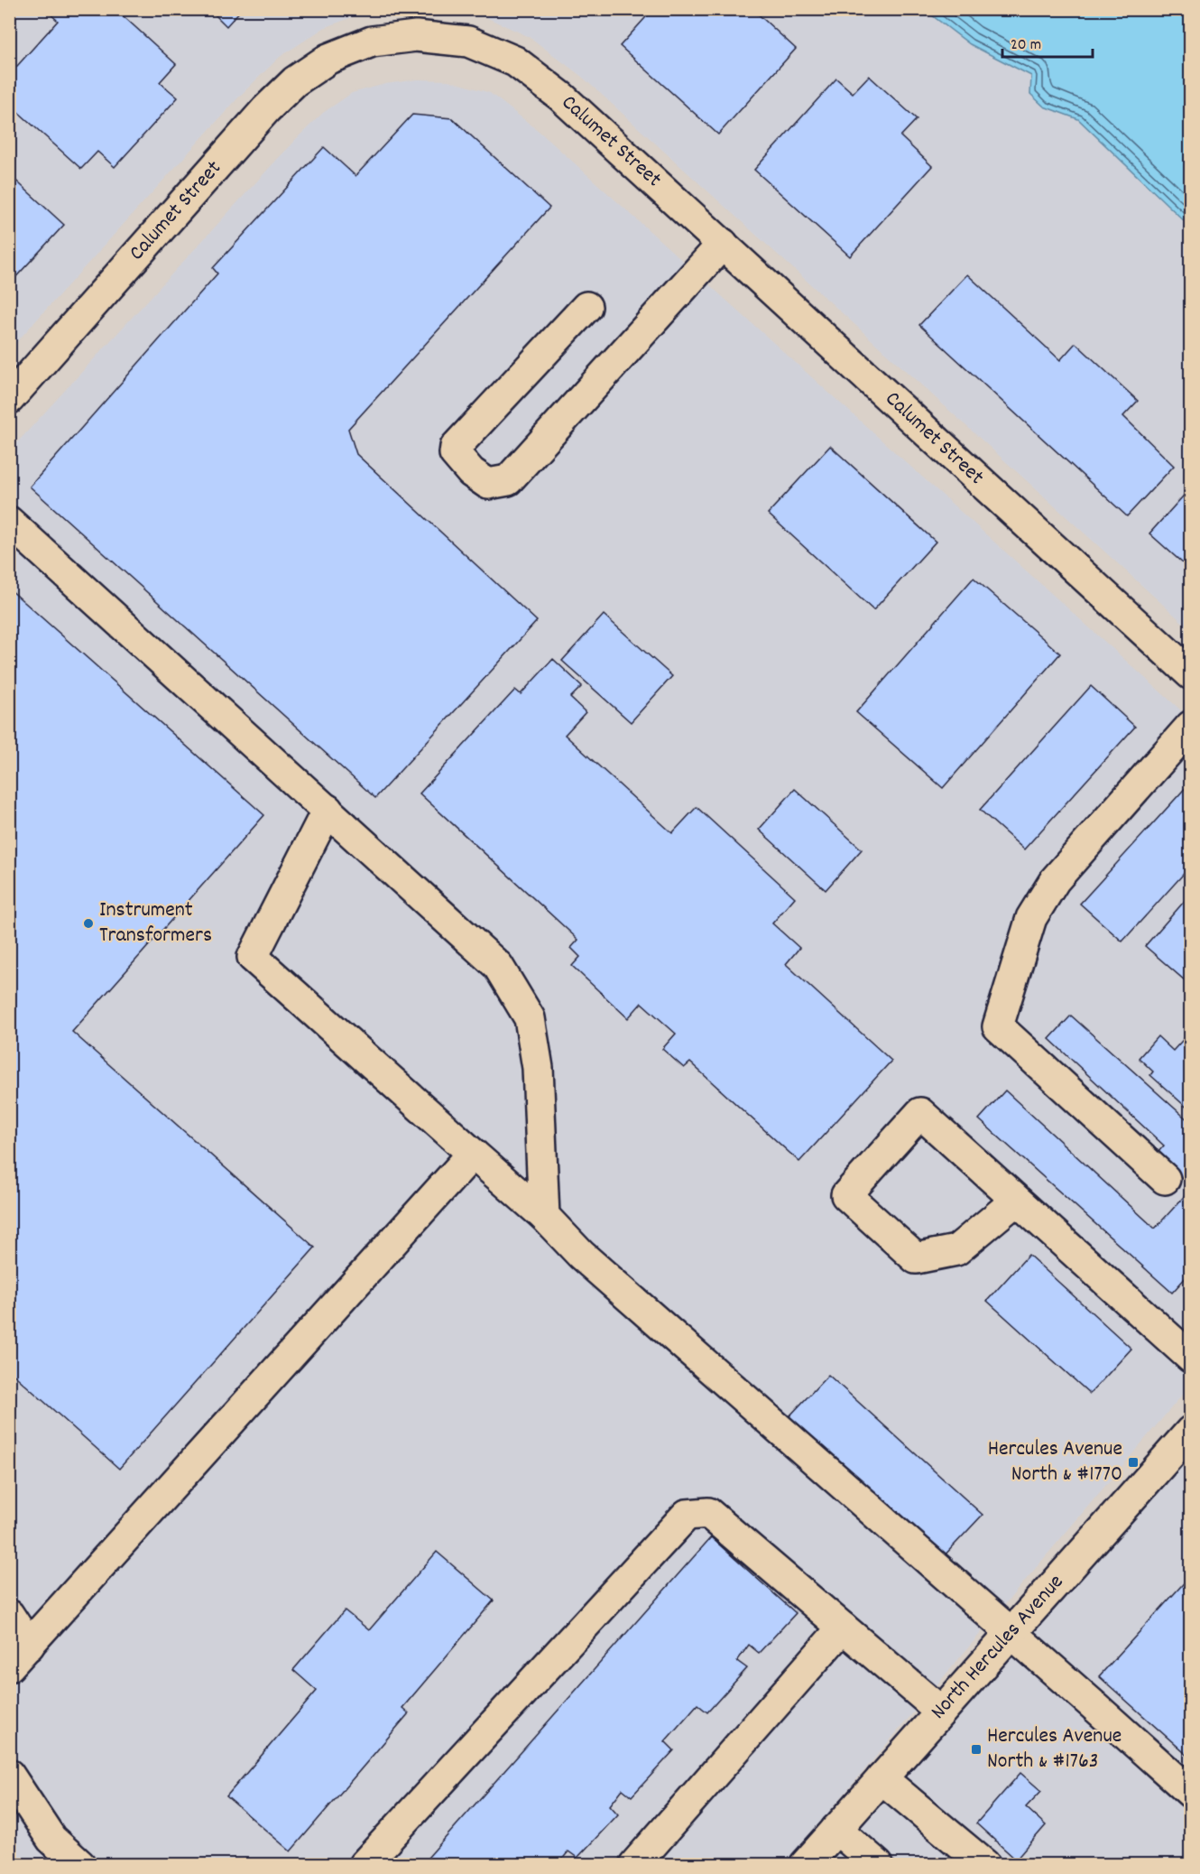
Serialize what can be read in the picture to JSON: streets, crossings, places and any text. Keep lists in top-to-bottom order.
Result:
{
  "streets": {
    "street": ["Calumet Street", "North Hercules Avenue"]
  },
  "places": {
    "other": ["Instrument Transformers"],
    "transit": ["Hercules Avenue North & #1770", "Hercules Avenue North & #1763"]
  },
  "scale_bar": "20 m"
}
